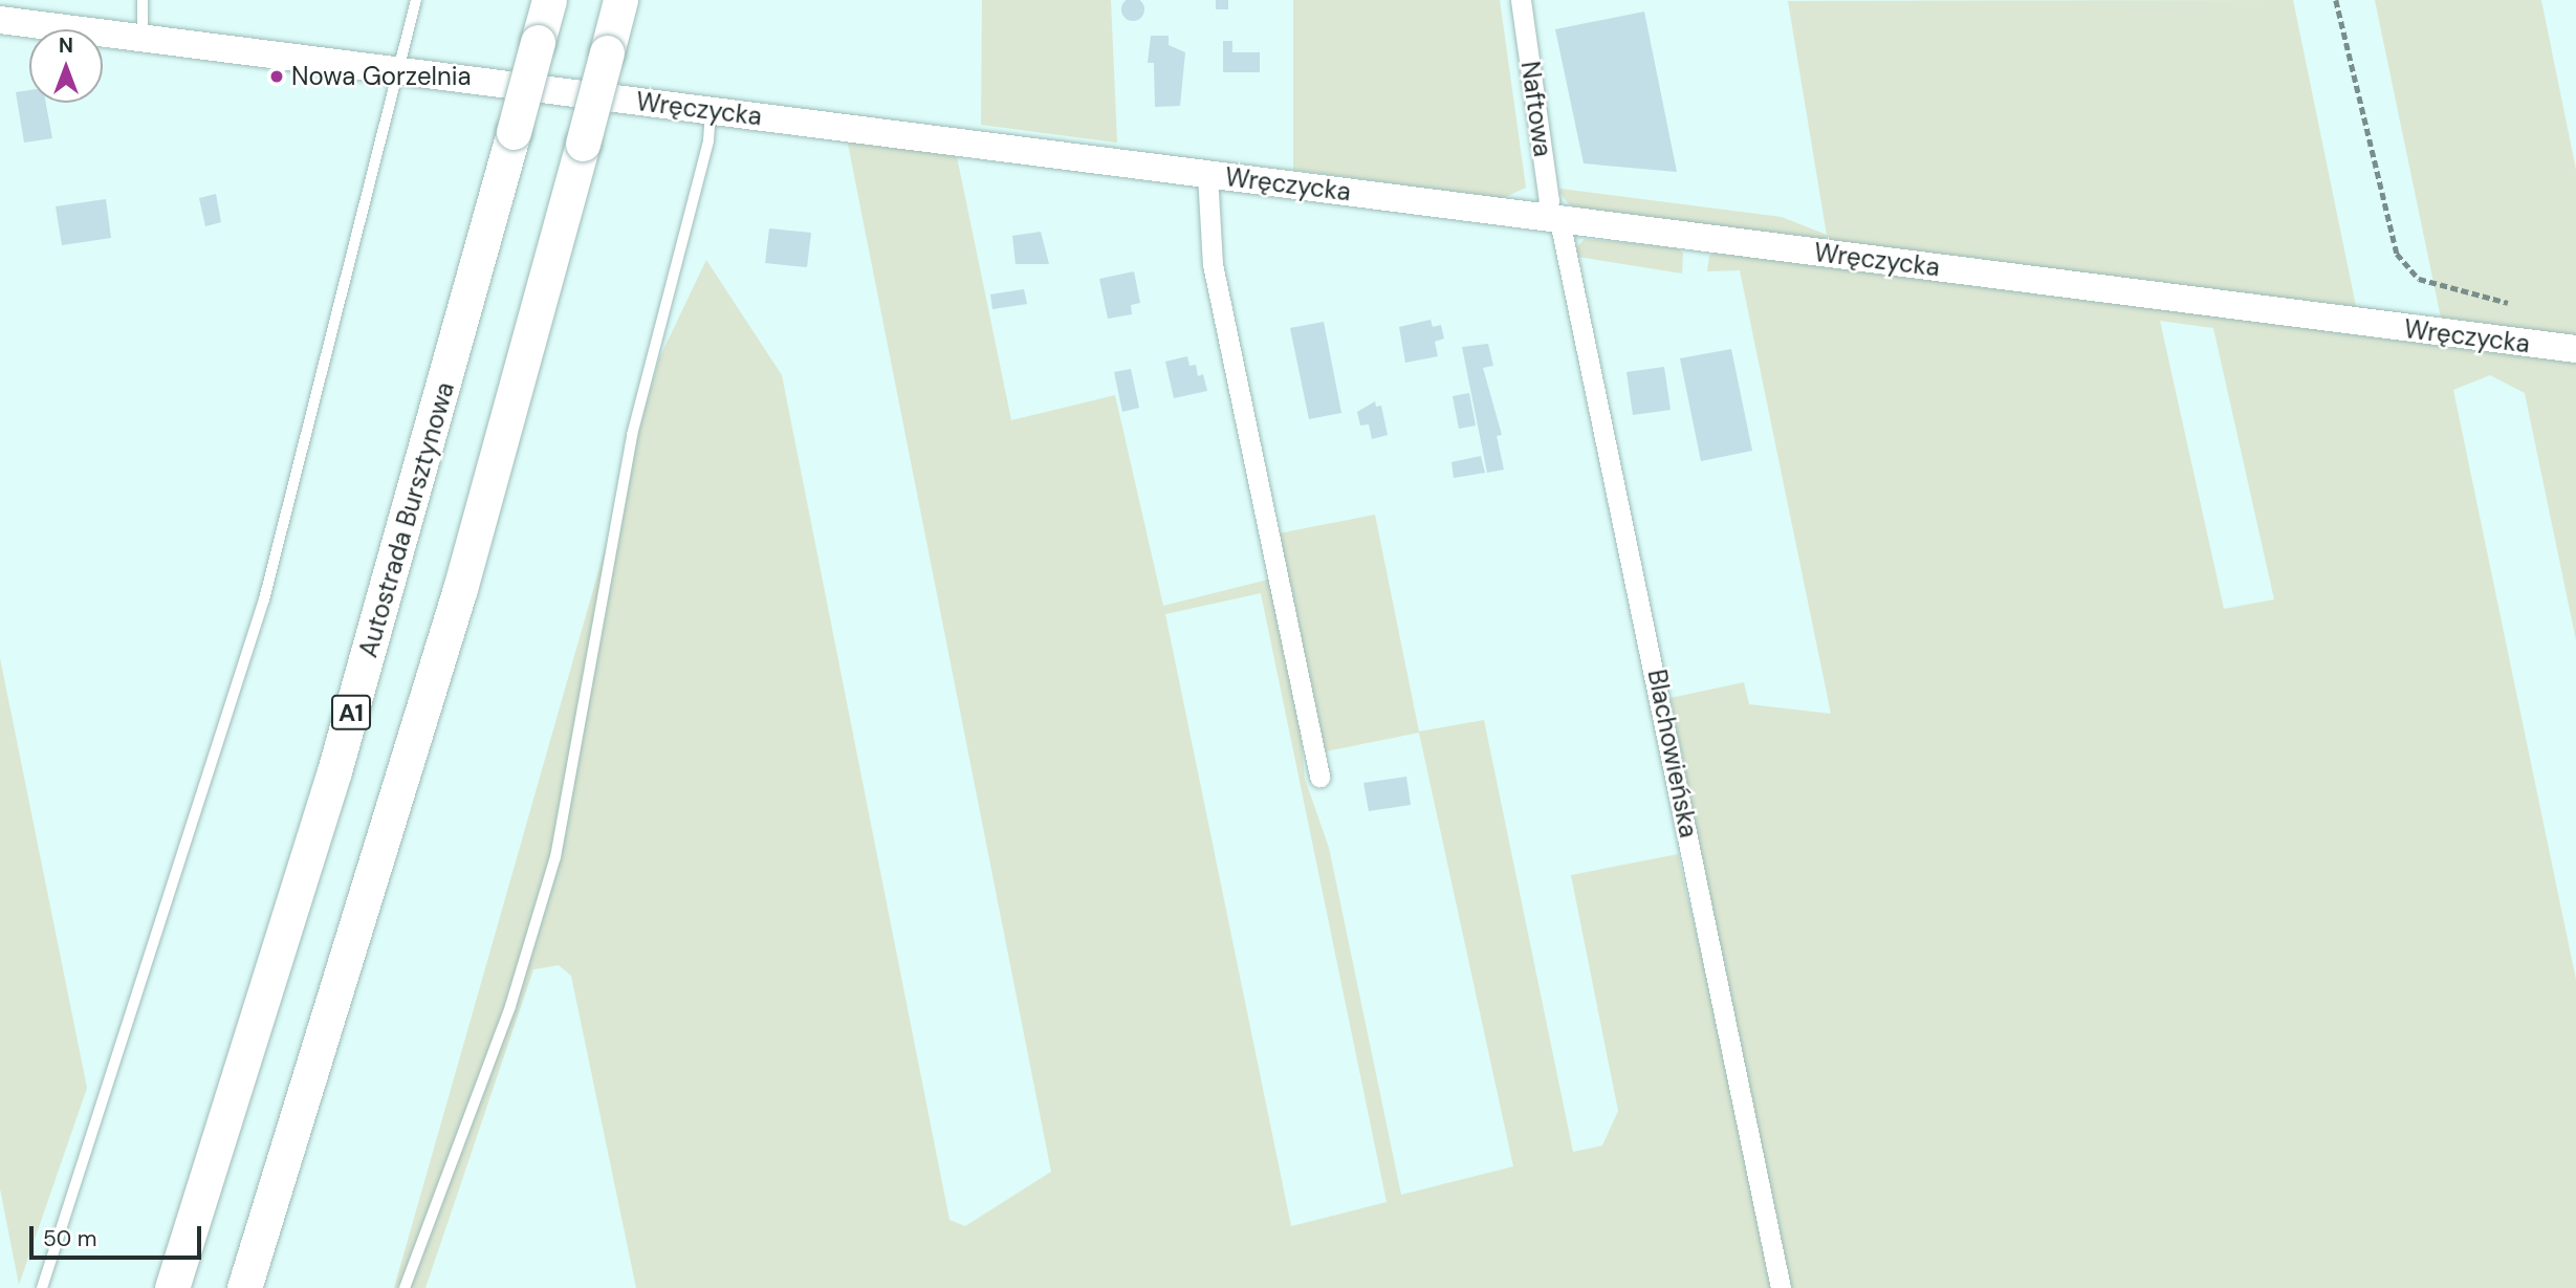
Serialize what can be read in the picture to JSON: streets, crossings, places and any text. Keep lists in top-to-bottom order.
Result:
{
  "streets": {
    "highway": ["Autostrada Bursztynowa", "A1"],
    "main road": ["Wręczycka"],
    "street": ["Naftowa", "Blachowieńska"]
  },
  "crossings": [
    ["Wręczycka", "Naftowa"],
    ["Wręczycka", "Blachowieńska"],
    ["Naftowa", "Blachowieńska"]
  ],
  "places": ["Nowa Gorzelnia"],
  "scale_bar": "50 m",
  "north": "top"
}
